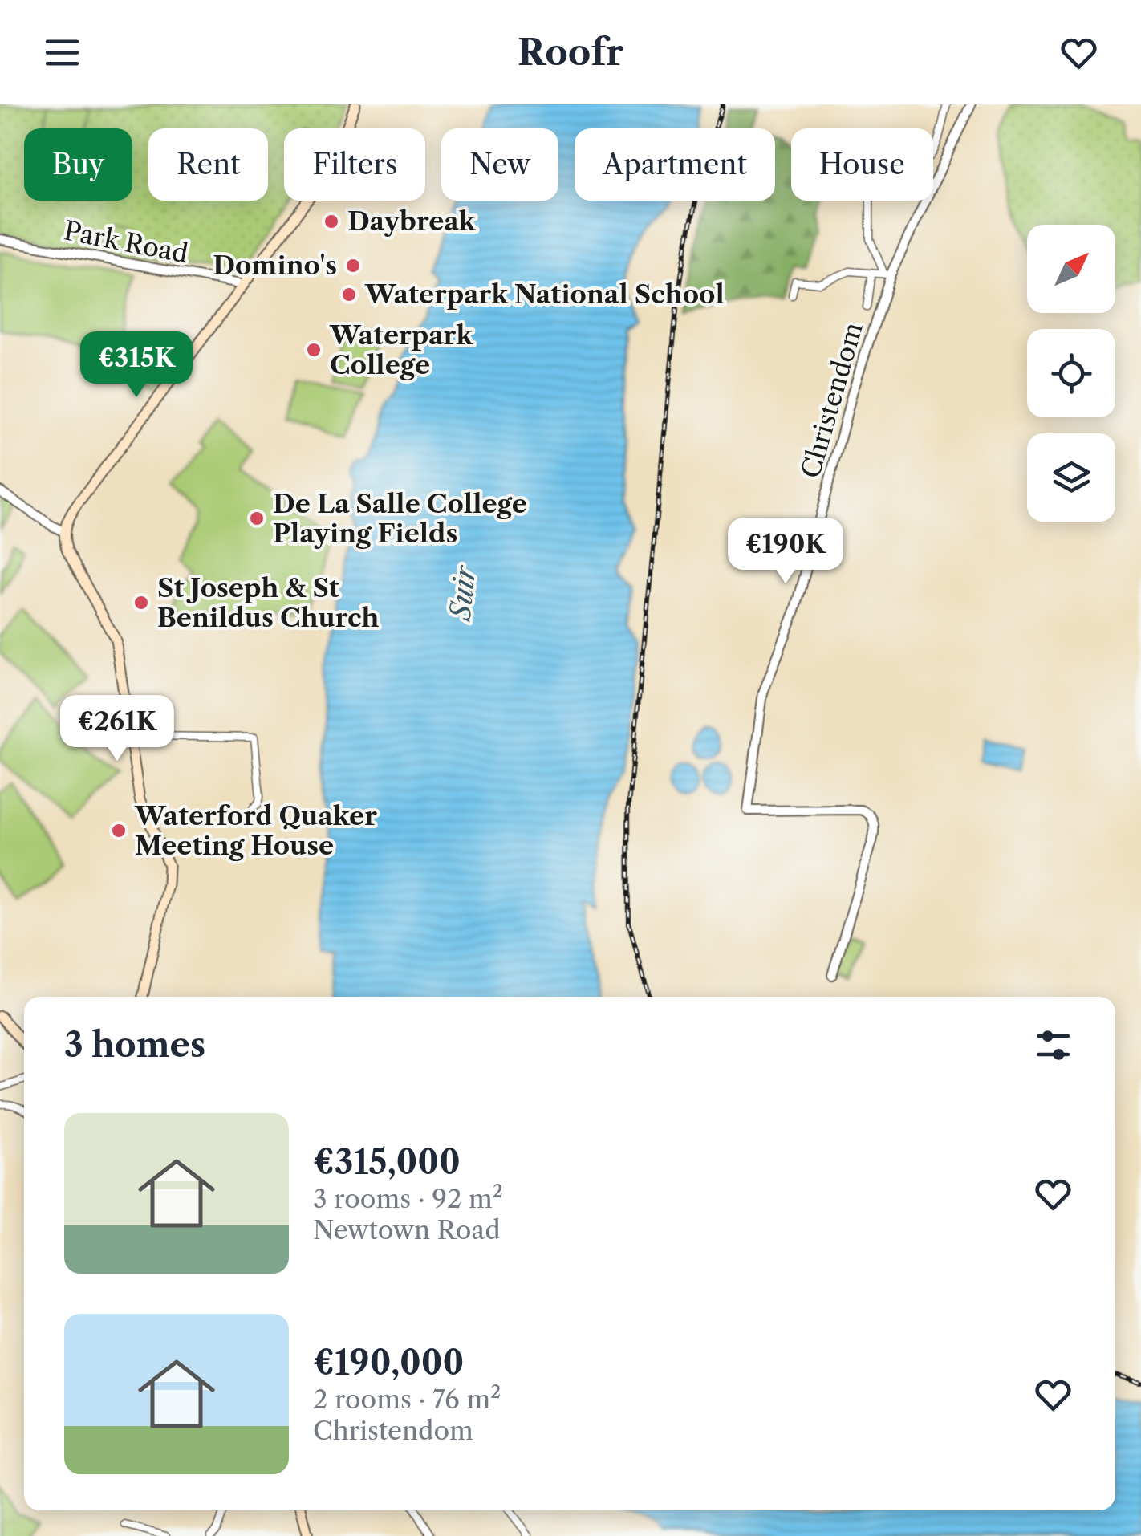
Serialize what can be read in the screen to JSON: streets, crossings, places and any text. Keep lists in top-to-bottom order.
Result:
{
  "streets": {
    "street": ["Park Road", "Christendom"]
  },
  "water": ["Suir"],
  "places": [
    "Daybreak",
    "Domino's",
    "Waterpark National School",
    "Waterpark College",
    "De La Salle College Playing Fields",
    "St Joseph & St Benildus Church",
    "Waterford Quaker Meeting House"
  ],
  "north": "top right",
  "page": {
    "header": "Roofr",
    "chip": [
      "Buy",
      "Rent",
      "Filters",
      "New",
      "Apartment",
      "House"
    ],
    "price": ["€315K", "€190K", "€261K"],
    "heading": "3 homes",
    "list": [
      {
        "name": "€315,000",
        "note": "3 rooms · 92 m² · Newtown Road"
      },
      {
        "name": "€190,000",
        "note": "2 rooms · 76 m² · Christendom"
      }
    ]
  }
}
